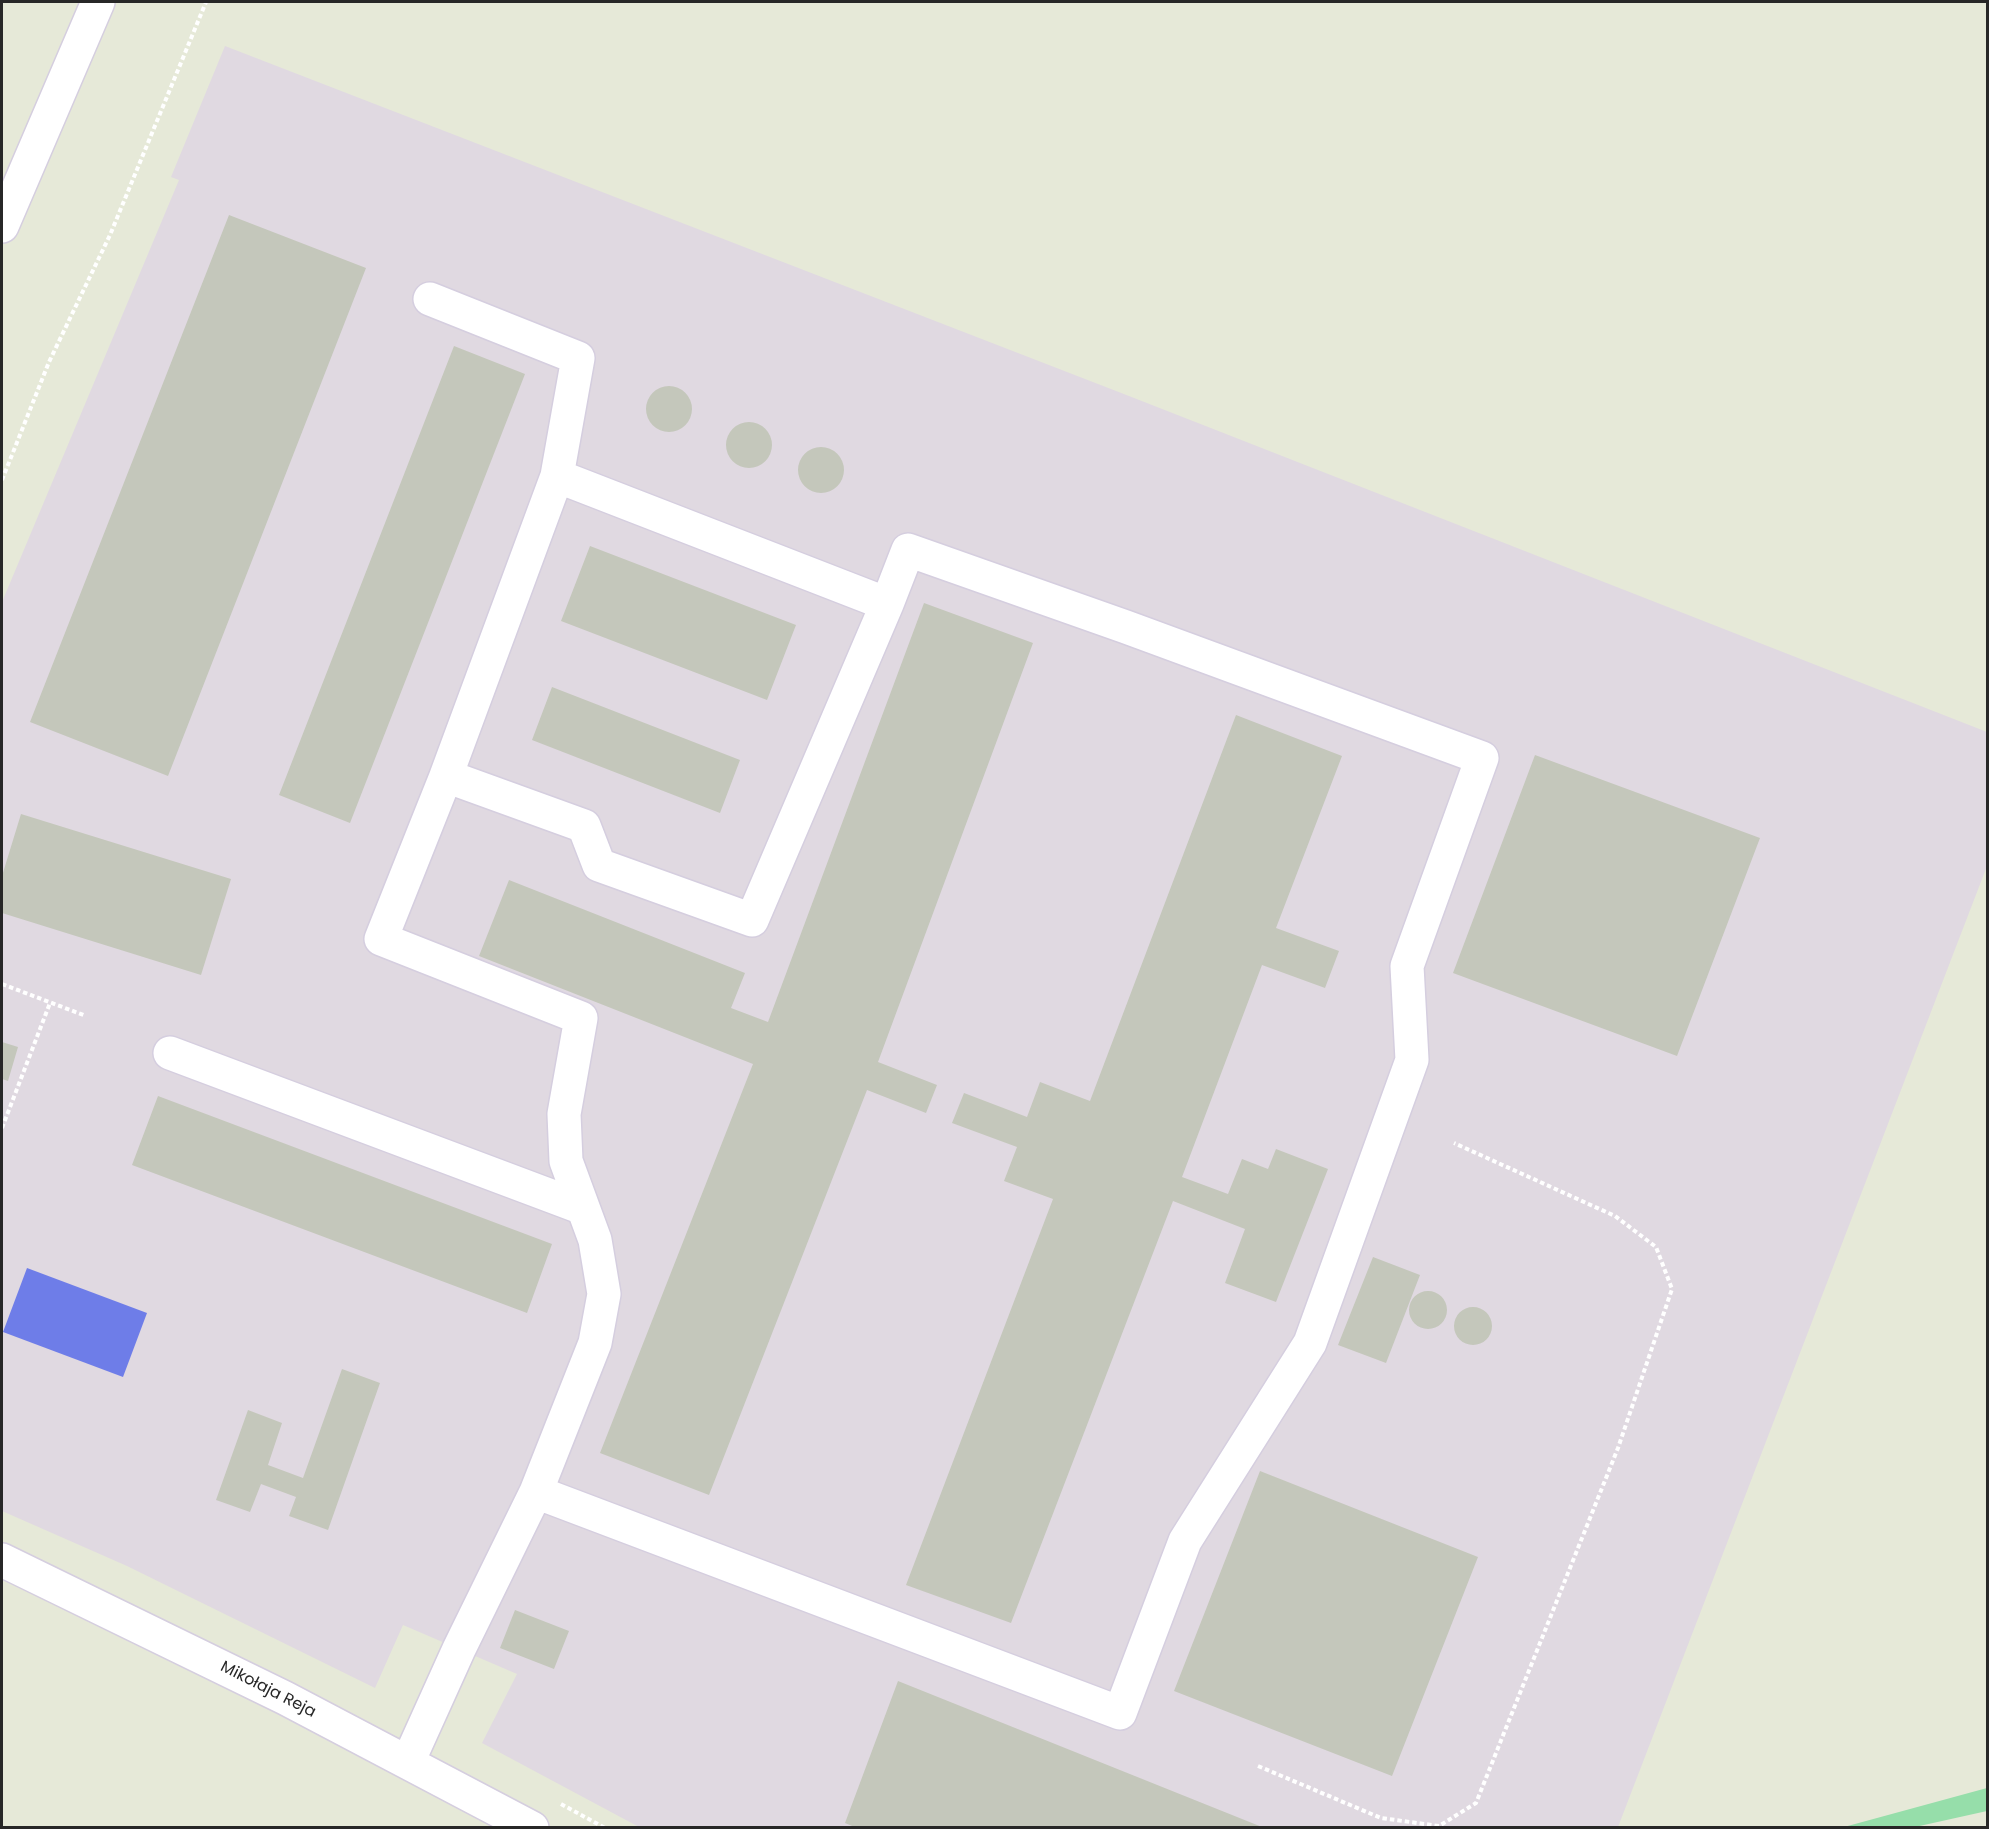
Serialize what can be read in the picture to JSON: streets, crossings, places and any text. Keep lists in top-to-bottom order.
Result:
{
  "streets": {
    "street": ["Mikołaja Reja"]
  }
}
